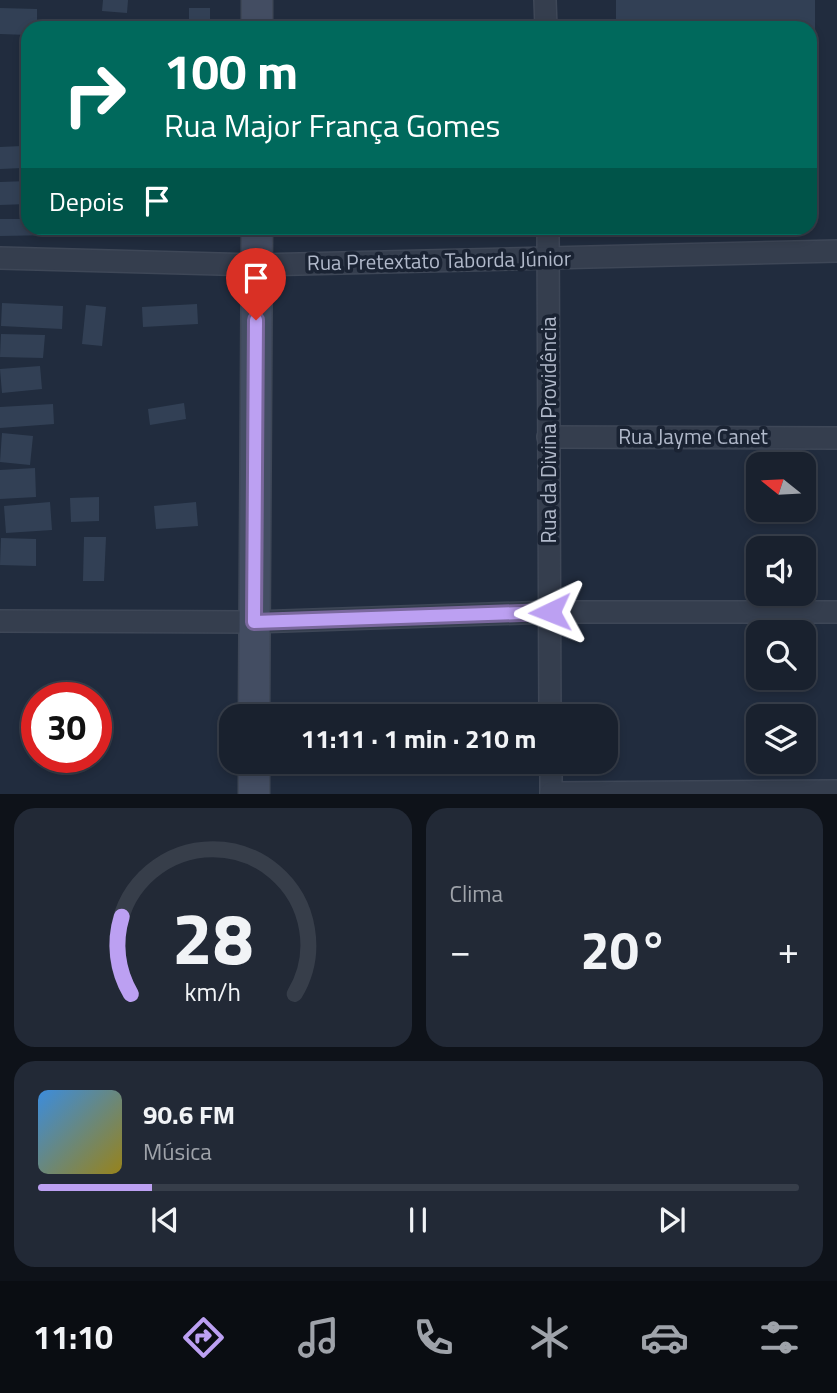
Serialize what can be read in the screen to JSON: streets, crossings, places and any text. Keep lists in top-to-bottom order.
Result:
{
  "streets": {
    "street": ["Rua Pretextato Taborda Júnior", "Rua da Divina Providência", "Rua Jayme Canet"]
  },
  "crossings": [
    ["Rua Pretextato Taborda Júnior", "Rua da Divina Providência"],
    ["Rua da Divina Providência", "Rua Jayme Canet"]
  ],
  "north": "left",
  "page": {
    "turn": ["100 m", "Rua Major França Gomes"],
    "then": "Depois",
    "limit": "30",
    "trip": "11:11 · 1 min · 210 m",
    "tile": "Clima",
    "heat": ["−", "20°", "+"],
    "song": ["90.6 FM", "Música"],
    "tabs": "11:10",
    "gauge": ["28", "km/h"]
  }
}
